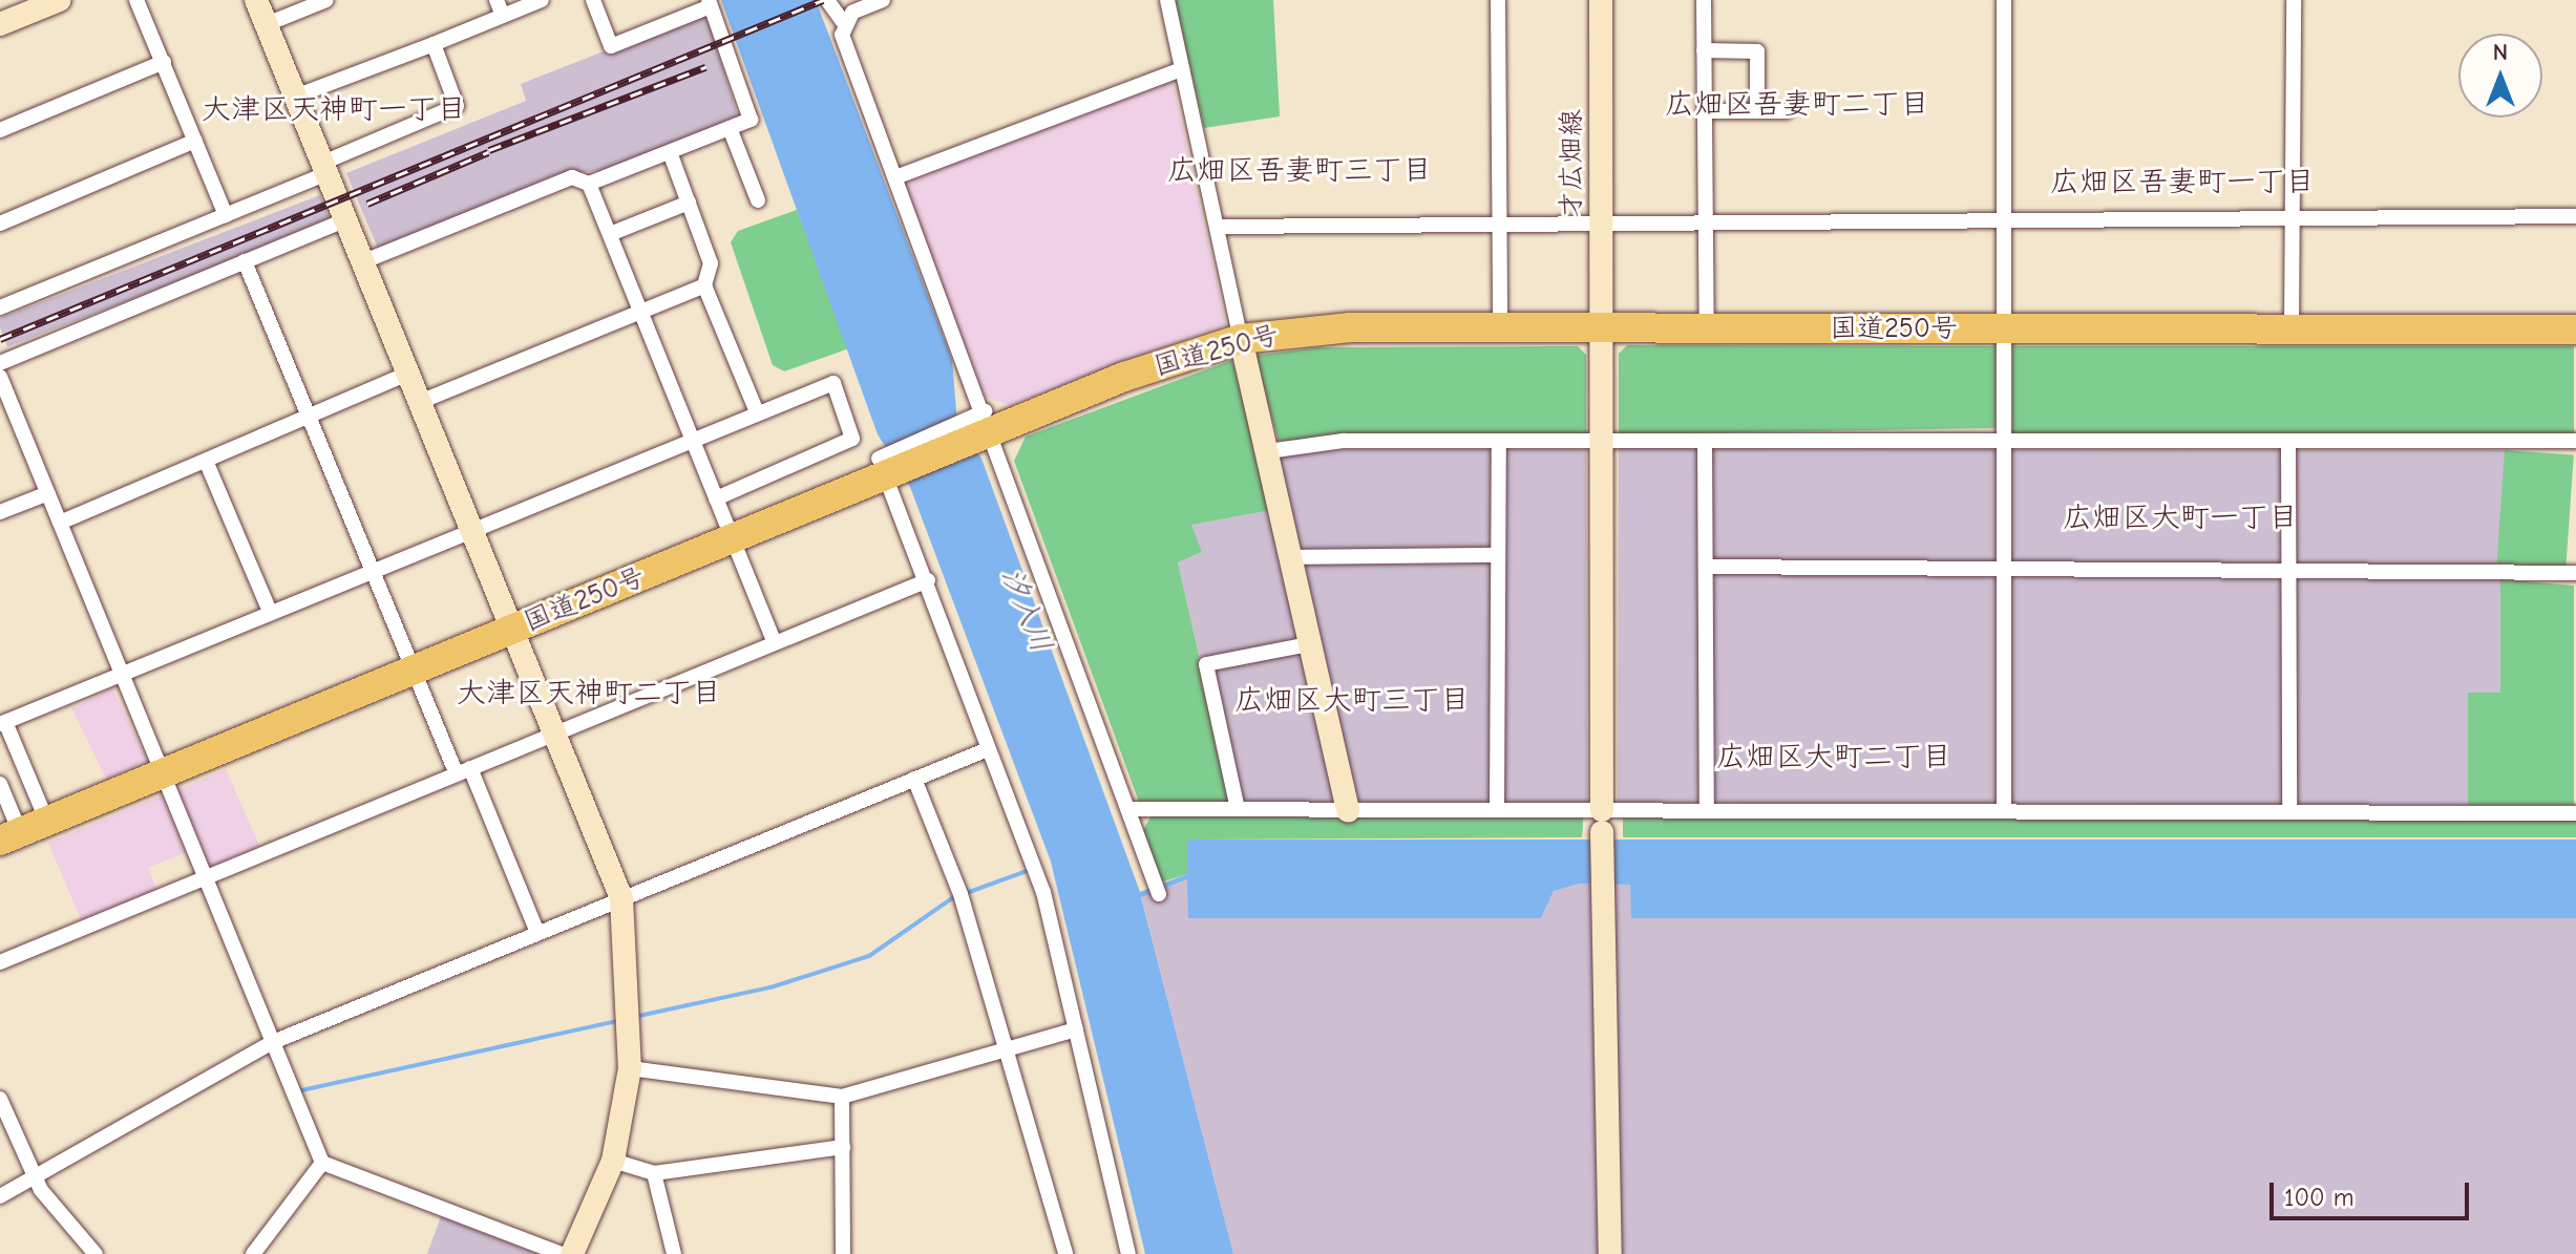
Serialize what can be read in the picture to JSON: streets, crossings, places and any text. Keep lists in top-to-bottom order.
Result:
{
  "streets": {
    "highway": ["国道250号"],
    "street": ["才広畑線"]
  },
  "crossings": [
    ["才広畑線", "国道250号"]
  ],
  "districts": [
    "広畑区吾妻町二丁目",
    "大津区天神町一丁目",
    "広畑区吾妻町三丁目",
    "広畑区吾妻町一丁目",
    "広畑区大町一丁目",
    "大津区天神町二丁目",
    "広畑区大町三丁目",
    "広畑区大町二丁目"
  ],
  "water": ["汐入川"],
  "scale_bar": "100 m",
  "north": "top"
}
